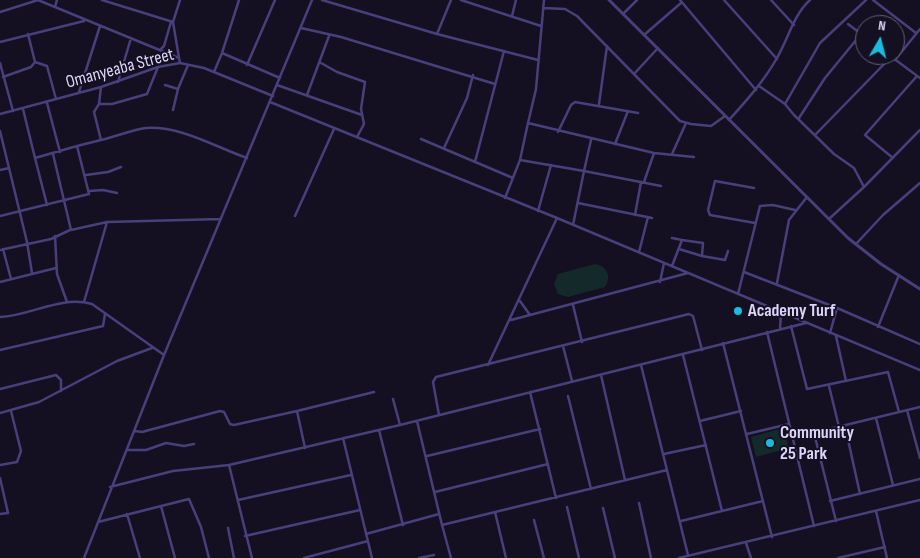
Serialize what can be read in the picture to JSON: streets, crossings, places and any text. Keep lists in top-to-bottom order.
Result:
{
  "streets": {
    "street": ["Omanyeaba Street"]
  },
  "places": ["Academy Turf", "Community 25 Park"],
  "north": "top"
}
